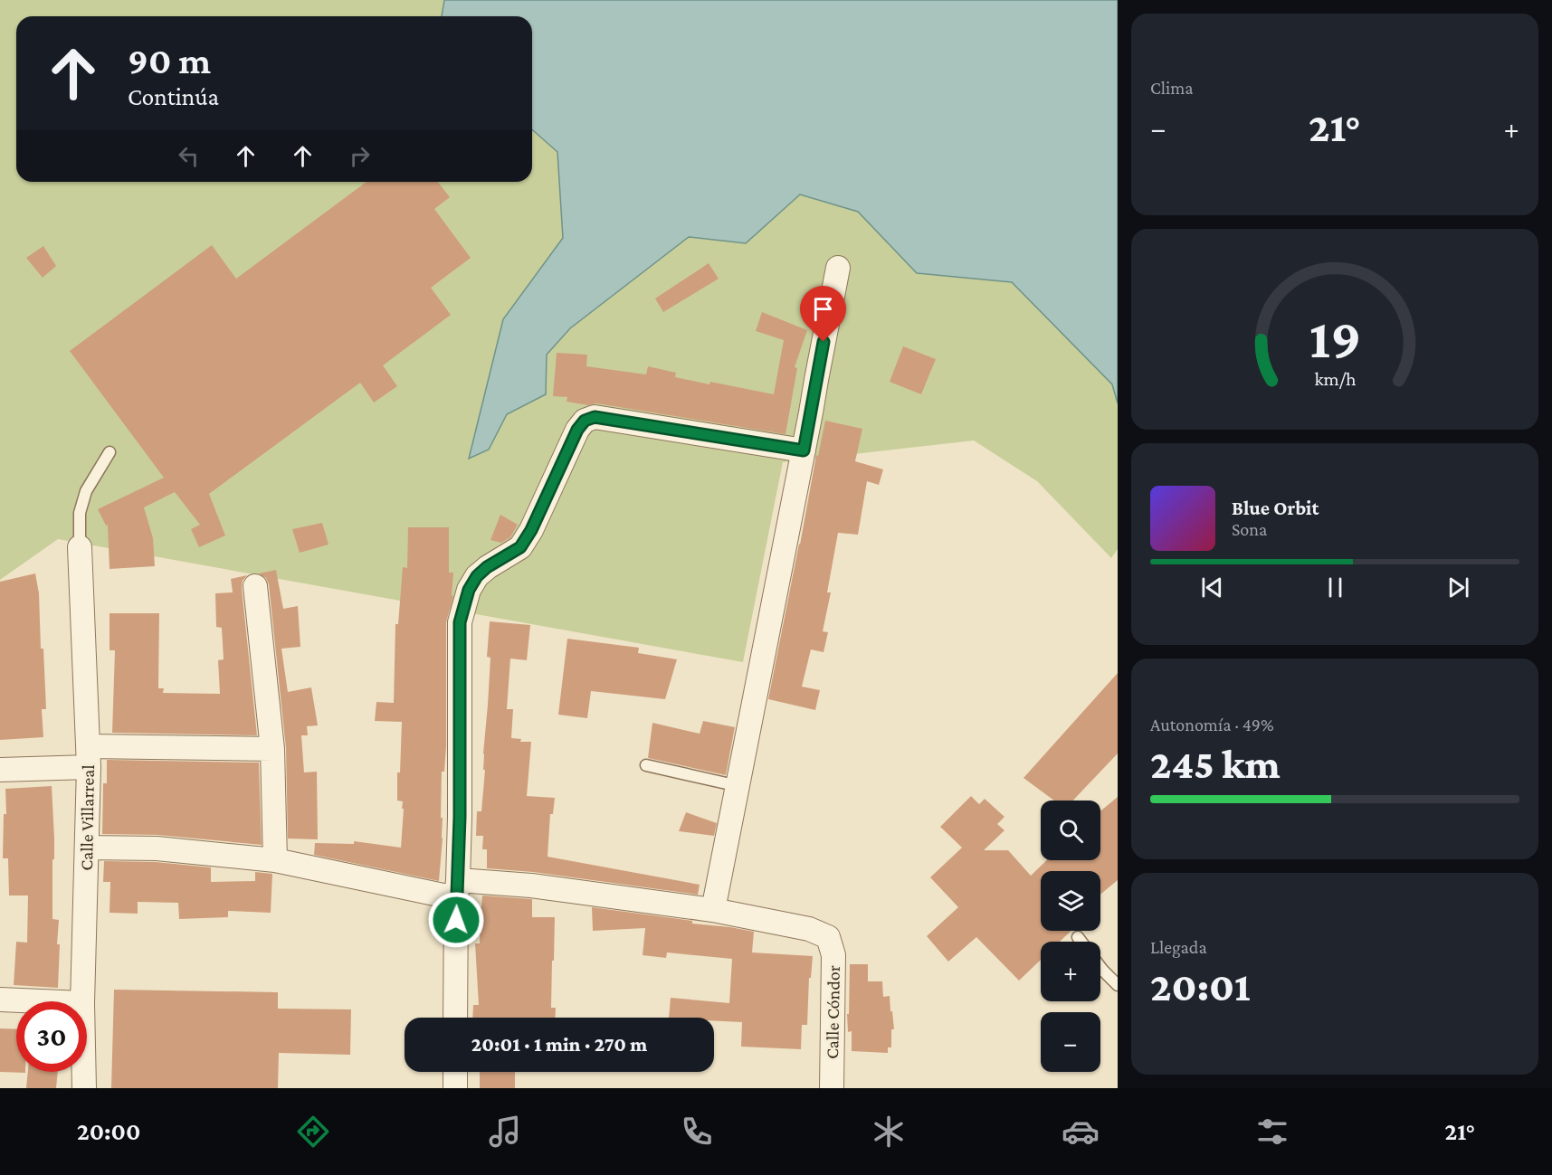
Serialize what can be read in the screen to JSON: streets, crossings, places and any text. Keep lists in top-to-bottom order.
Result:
{
  "streets": {
    "street": ["Calle Villarreal", "Calle Cóndor"]
  },
  "page": {
    "tile": [
      "Clima",
      ["Autonomía · 49%", "245 km"],
      ["Llegada", "20:01"]
    ],
    "turn": ["90 m", "Continúa"],
    "heat": ["−", "21°", "+"],
    "song": ["Blue Orbit", "Sona"],
    "map_buttons": ["+", "−"],
    "limit": "30",
    "trip": "20:01 · 1 min · 270 m",
    "tabs": ["20:00", "21°"],
    "gauge": ["19", "km/h"]
  }
}
